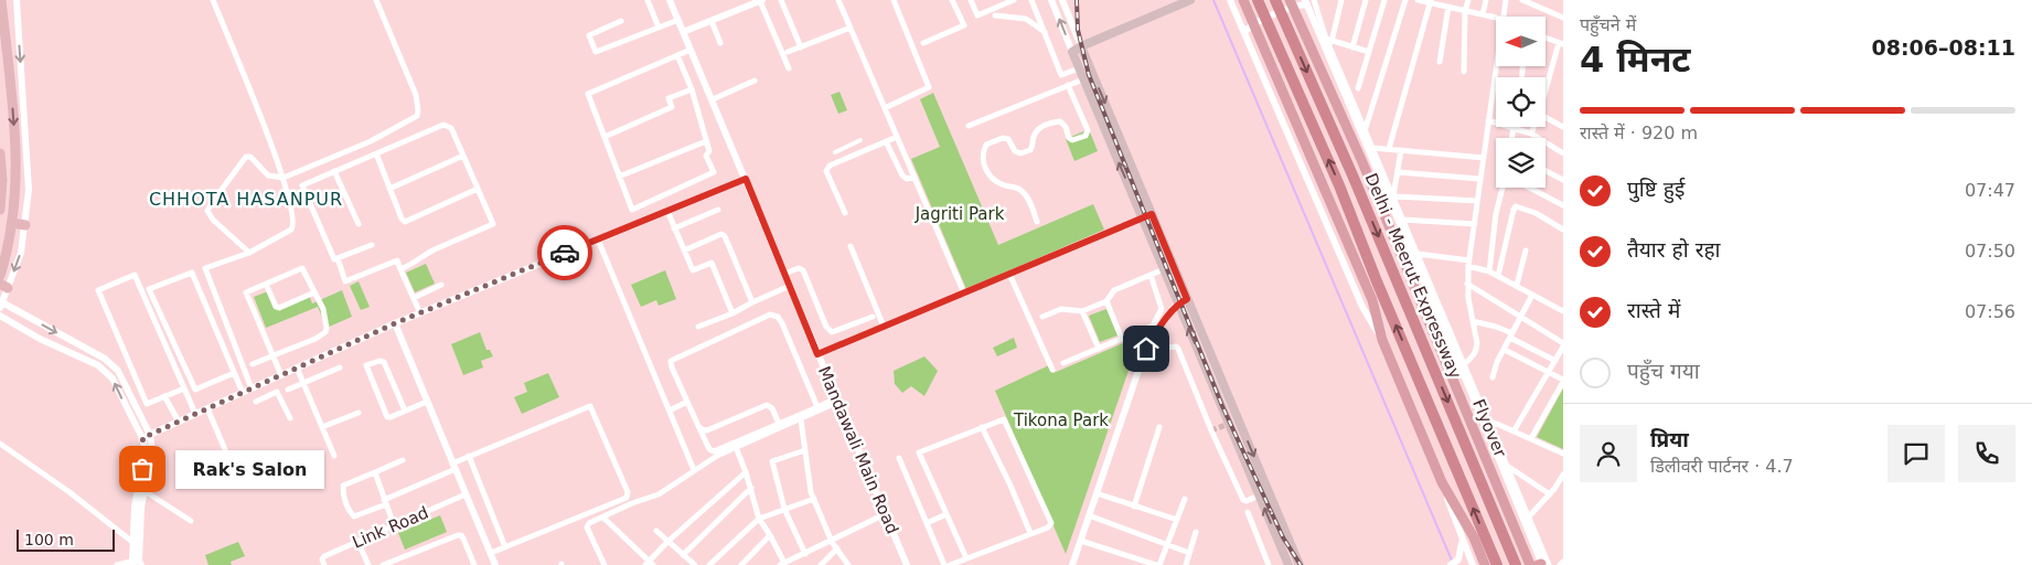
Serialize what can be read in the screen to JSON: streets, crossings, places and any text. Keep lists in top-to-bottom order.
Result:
{
  "streets": {
    "highway": ["Delhi - Meerut Expressway", "Flyover"],
    "street": ["Mandawali Main Road", "Link Road"]
  },
  "districts": ["CHHOTA HASANPUR"],
  "parks": ["Jagriti Park", "Tikona Park"],
  "places": ["Rak's Salon"],
  "scale_bar": "100 m",
  "north": "left",
  "page": {
    "heading": ["4 मिनट", "पहुँचने में", "08:06–08:11"],
    "panel": ["प्रिया", "डिलीवरी पार्टनर · 4.7"],
    "bar": "रास्ते में · 920 m",
    "list": [
      ["पुष्टि हुई", "07:47"],
      ["तैयार हो रहा", "07:50"],
      ["रास्ते में", "07:56"],
      "पहुँच गया"
    ],
    "bubble": "Rak's Salon",
    "scale": "100 m"
  }
}
